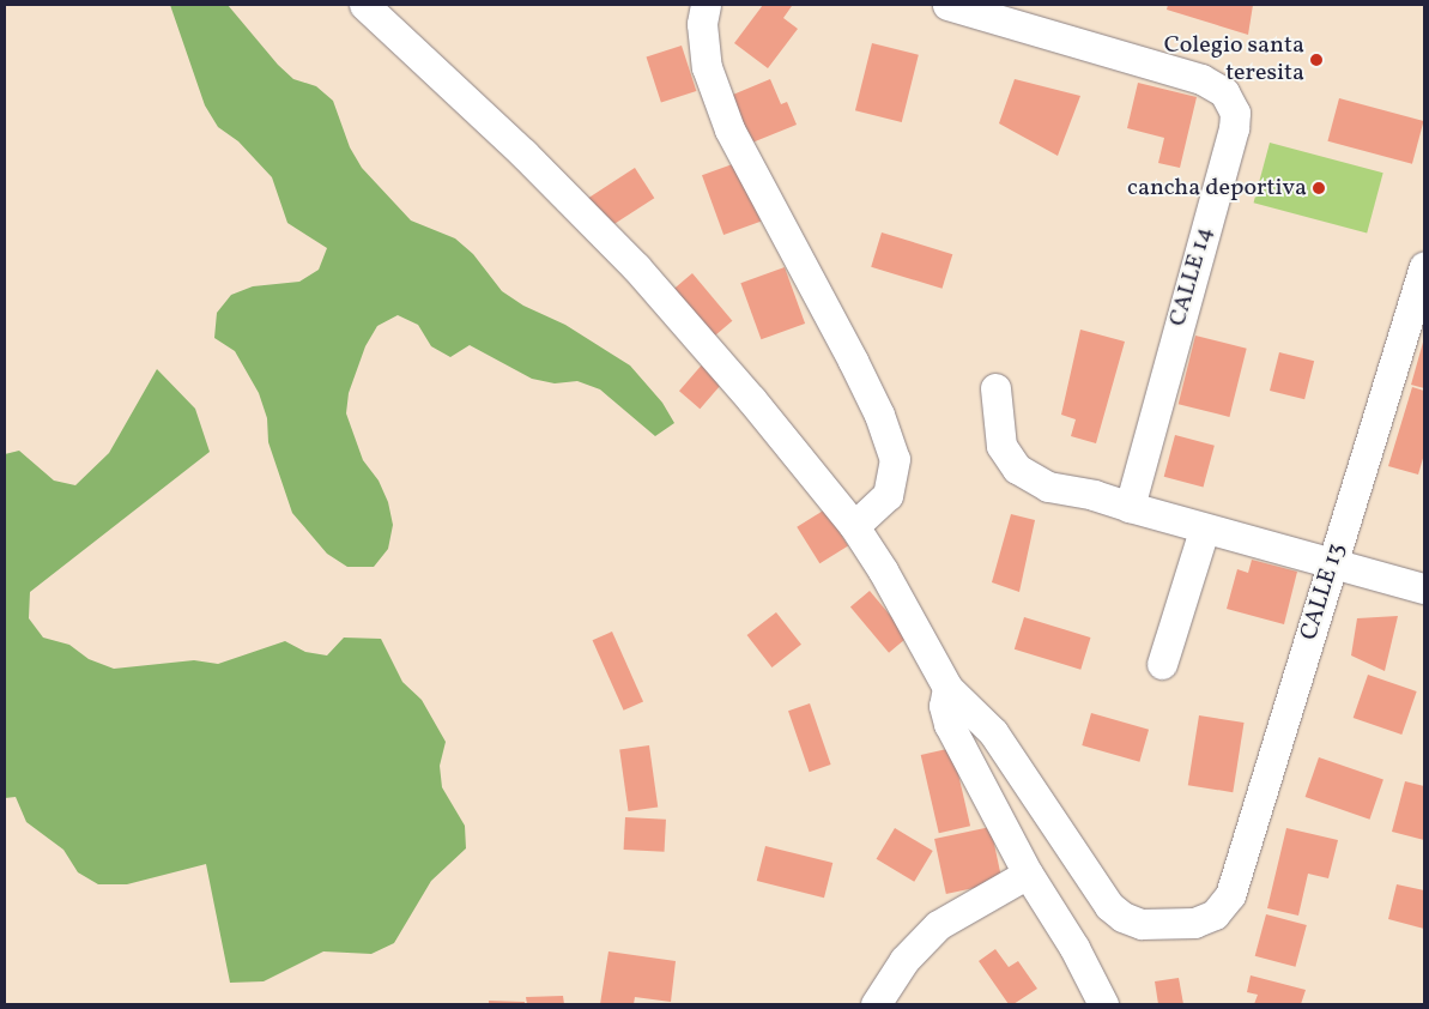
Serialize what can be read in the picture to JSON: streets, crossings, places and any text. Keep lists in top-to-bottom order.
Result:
{
  "streets": {
    "street": ["CALLE 14", "CALLE 13"]
  },
  "places": ["Colegio santa teresita", "cancha deportiva"]
}
